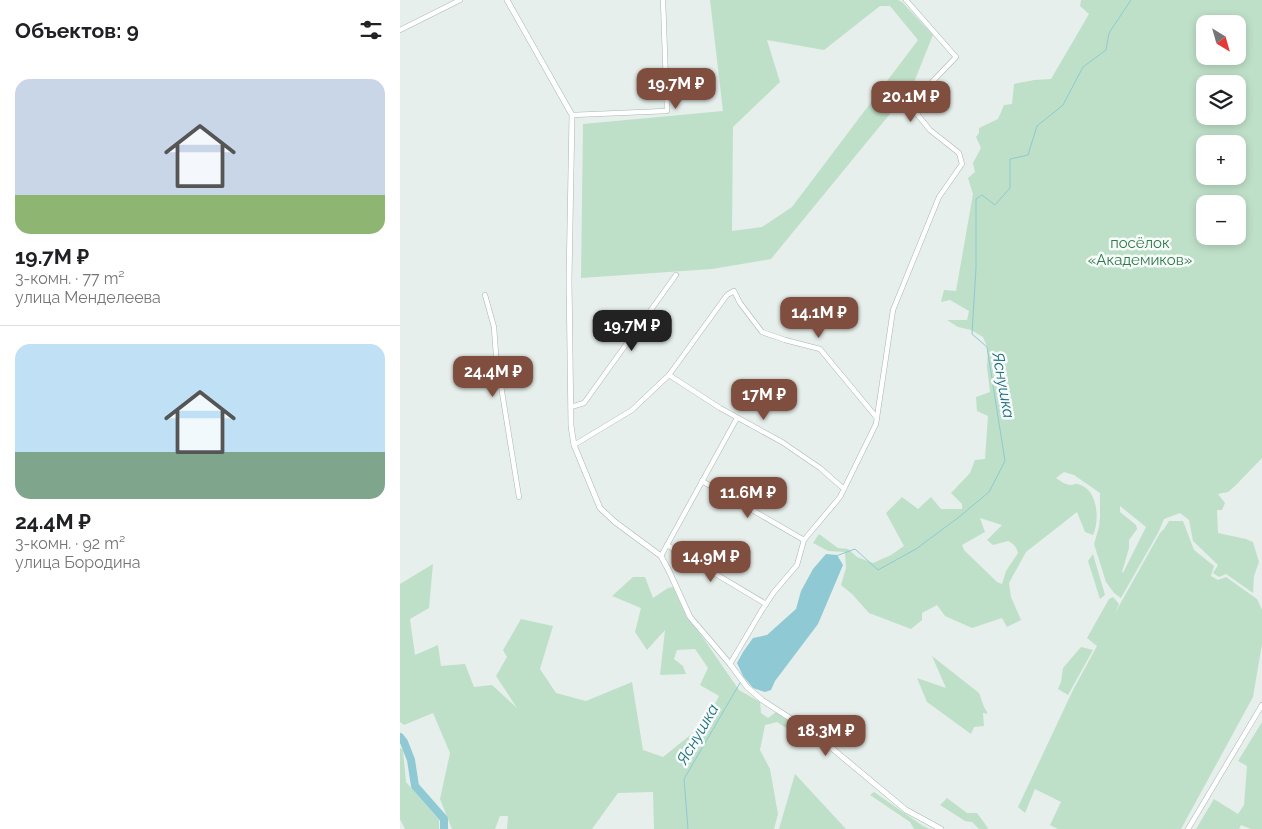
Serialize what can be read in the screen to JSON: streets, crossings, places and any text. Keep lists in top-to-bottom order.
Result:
{
  "water": ["Яснушка"],
  "parks": ["посёлок «Академиков»"],
  "north": "bottom right",
  "page": {
    "heading": "Объектов: 9",
    "map_buttons": ["+", "−"],
    "list": [
      {
        "name": "19.7M ₽",
        "note": "3-комн. · 77 m² · улица Менделеева"
      },
      {
        "name": "24.4M ₽",
        "note": "3-комн. · 92 m² · улица Бородина"
      }
    ],
    "price": [
      "19.7M ₽",
      "20.1M ₽",
      "14.1M ₽",
      "19.7M ₽",
      "24.4M ₽",
      "17M ₽",
      "11.6M ₽",
      "14.9M ₽",
      "18.3M ₽"
    ]
  }
}
